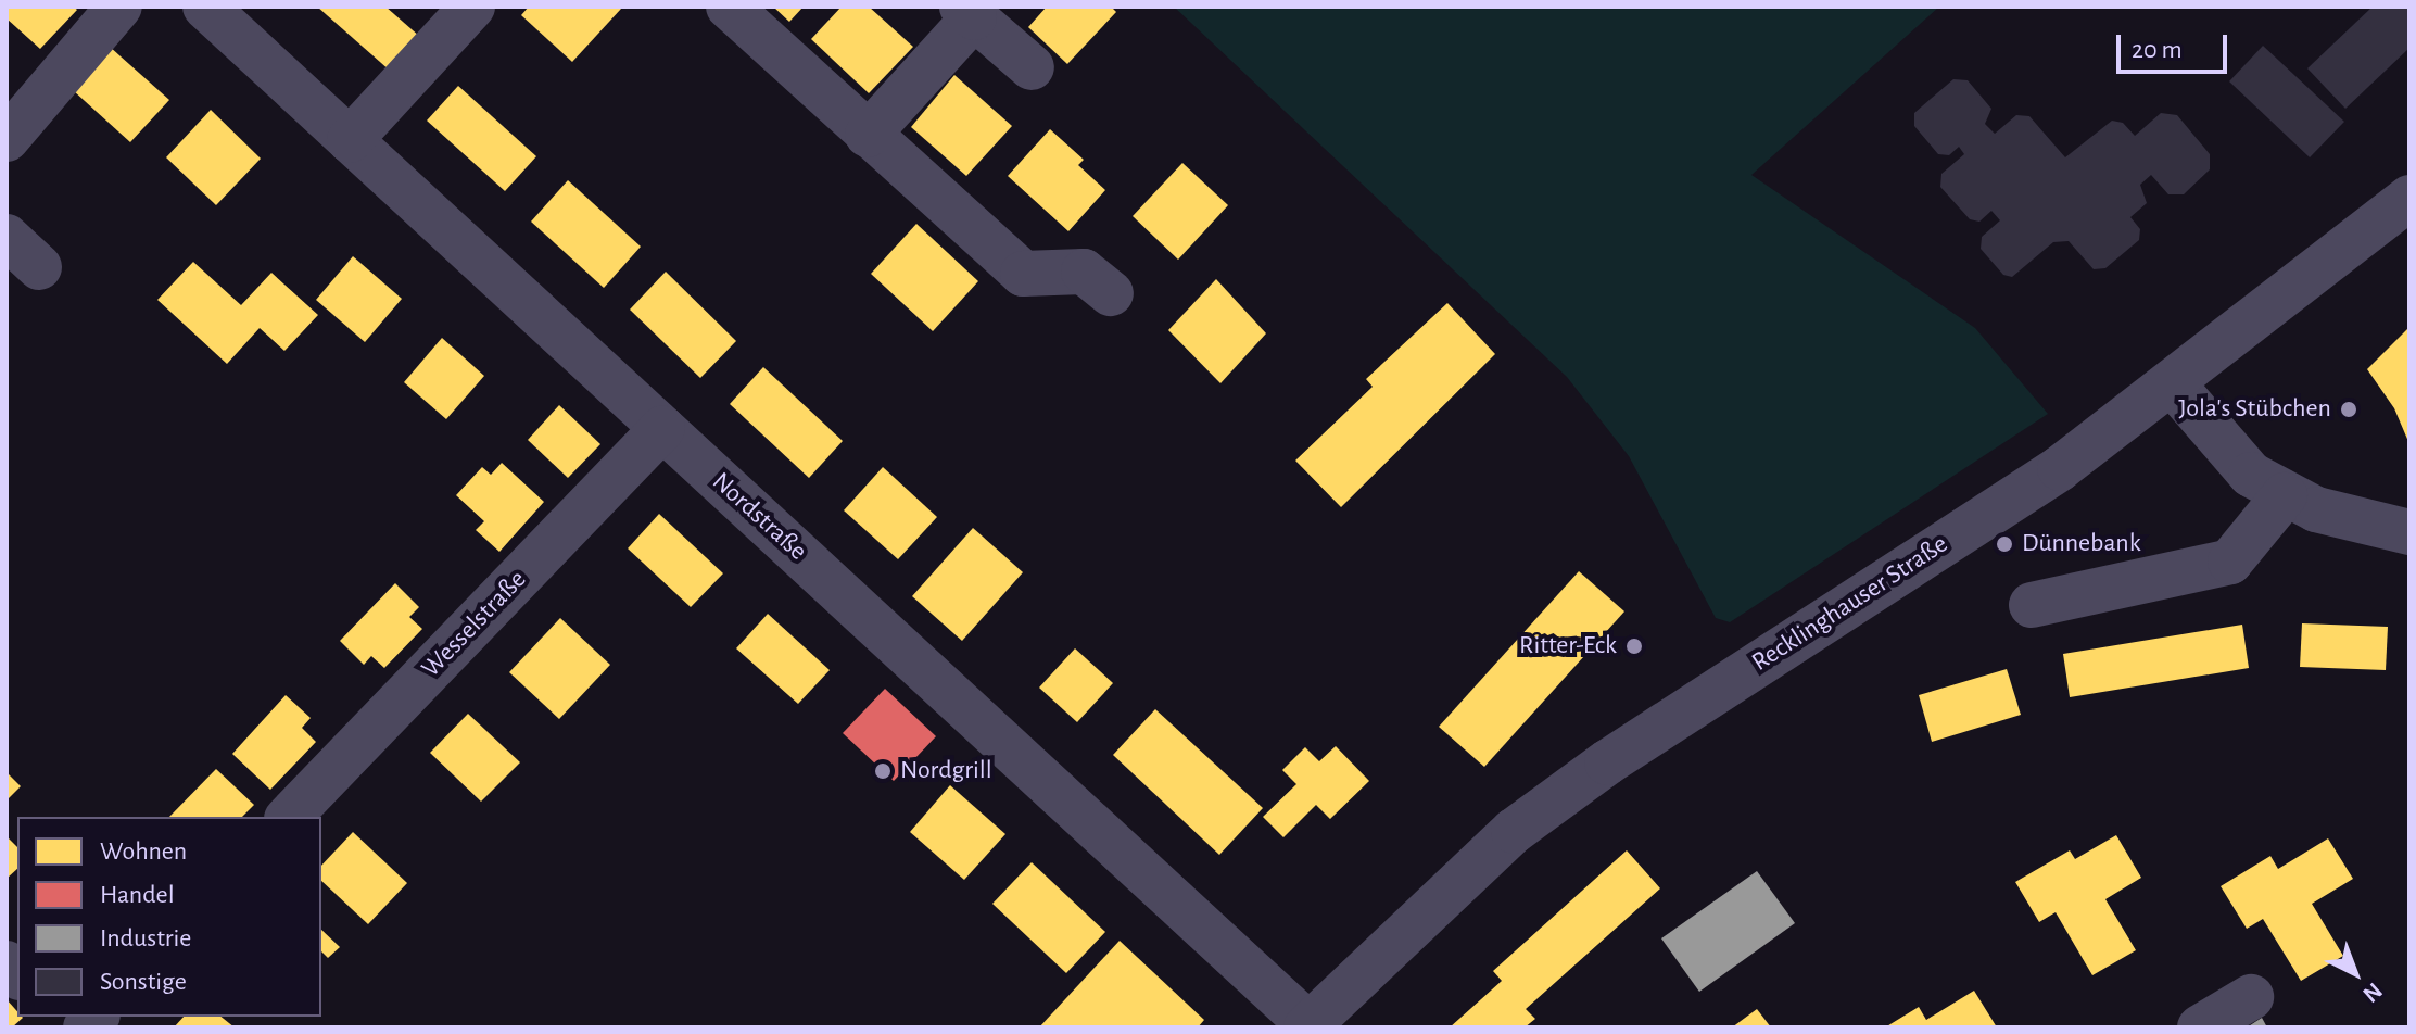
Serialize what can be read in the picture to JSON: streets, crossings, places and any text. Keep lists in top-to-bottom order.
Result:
{
  "streets": {
    "street": ["Nordstraße", "Recklinghauser Straße", "Wesselstraße"]
  },
  "crossings": [
    ["Nordstraße", "Recklinghauser Straße"],
    ["Nordstraße", "Wesselstraße"]
  ],
  "places": [
    "Jola's Stübchen",
    "Dünnebank",
    "Ritter-Eck",
    "Nordgrill"
  ],
  "legend": [
    "Wohnen",
    "Handel",
    "Industrie",
    "Sonstige"
  ],
  "scale_bar": "20 m",
  "north": "bottom right"
}
